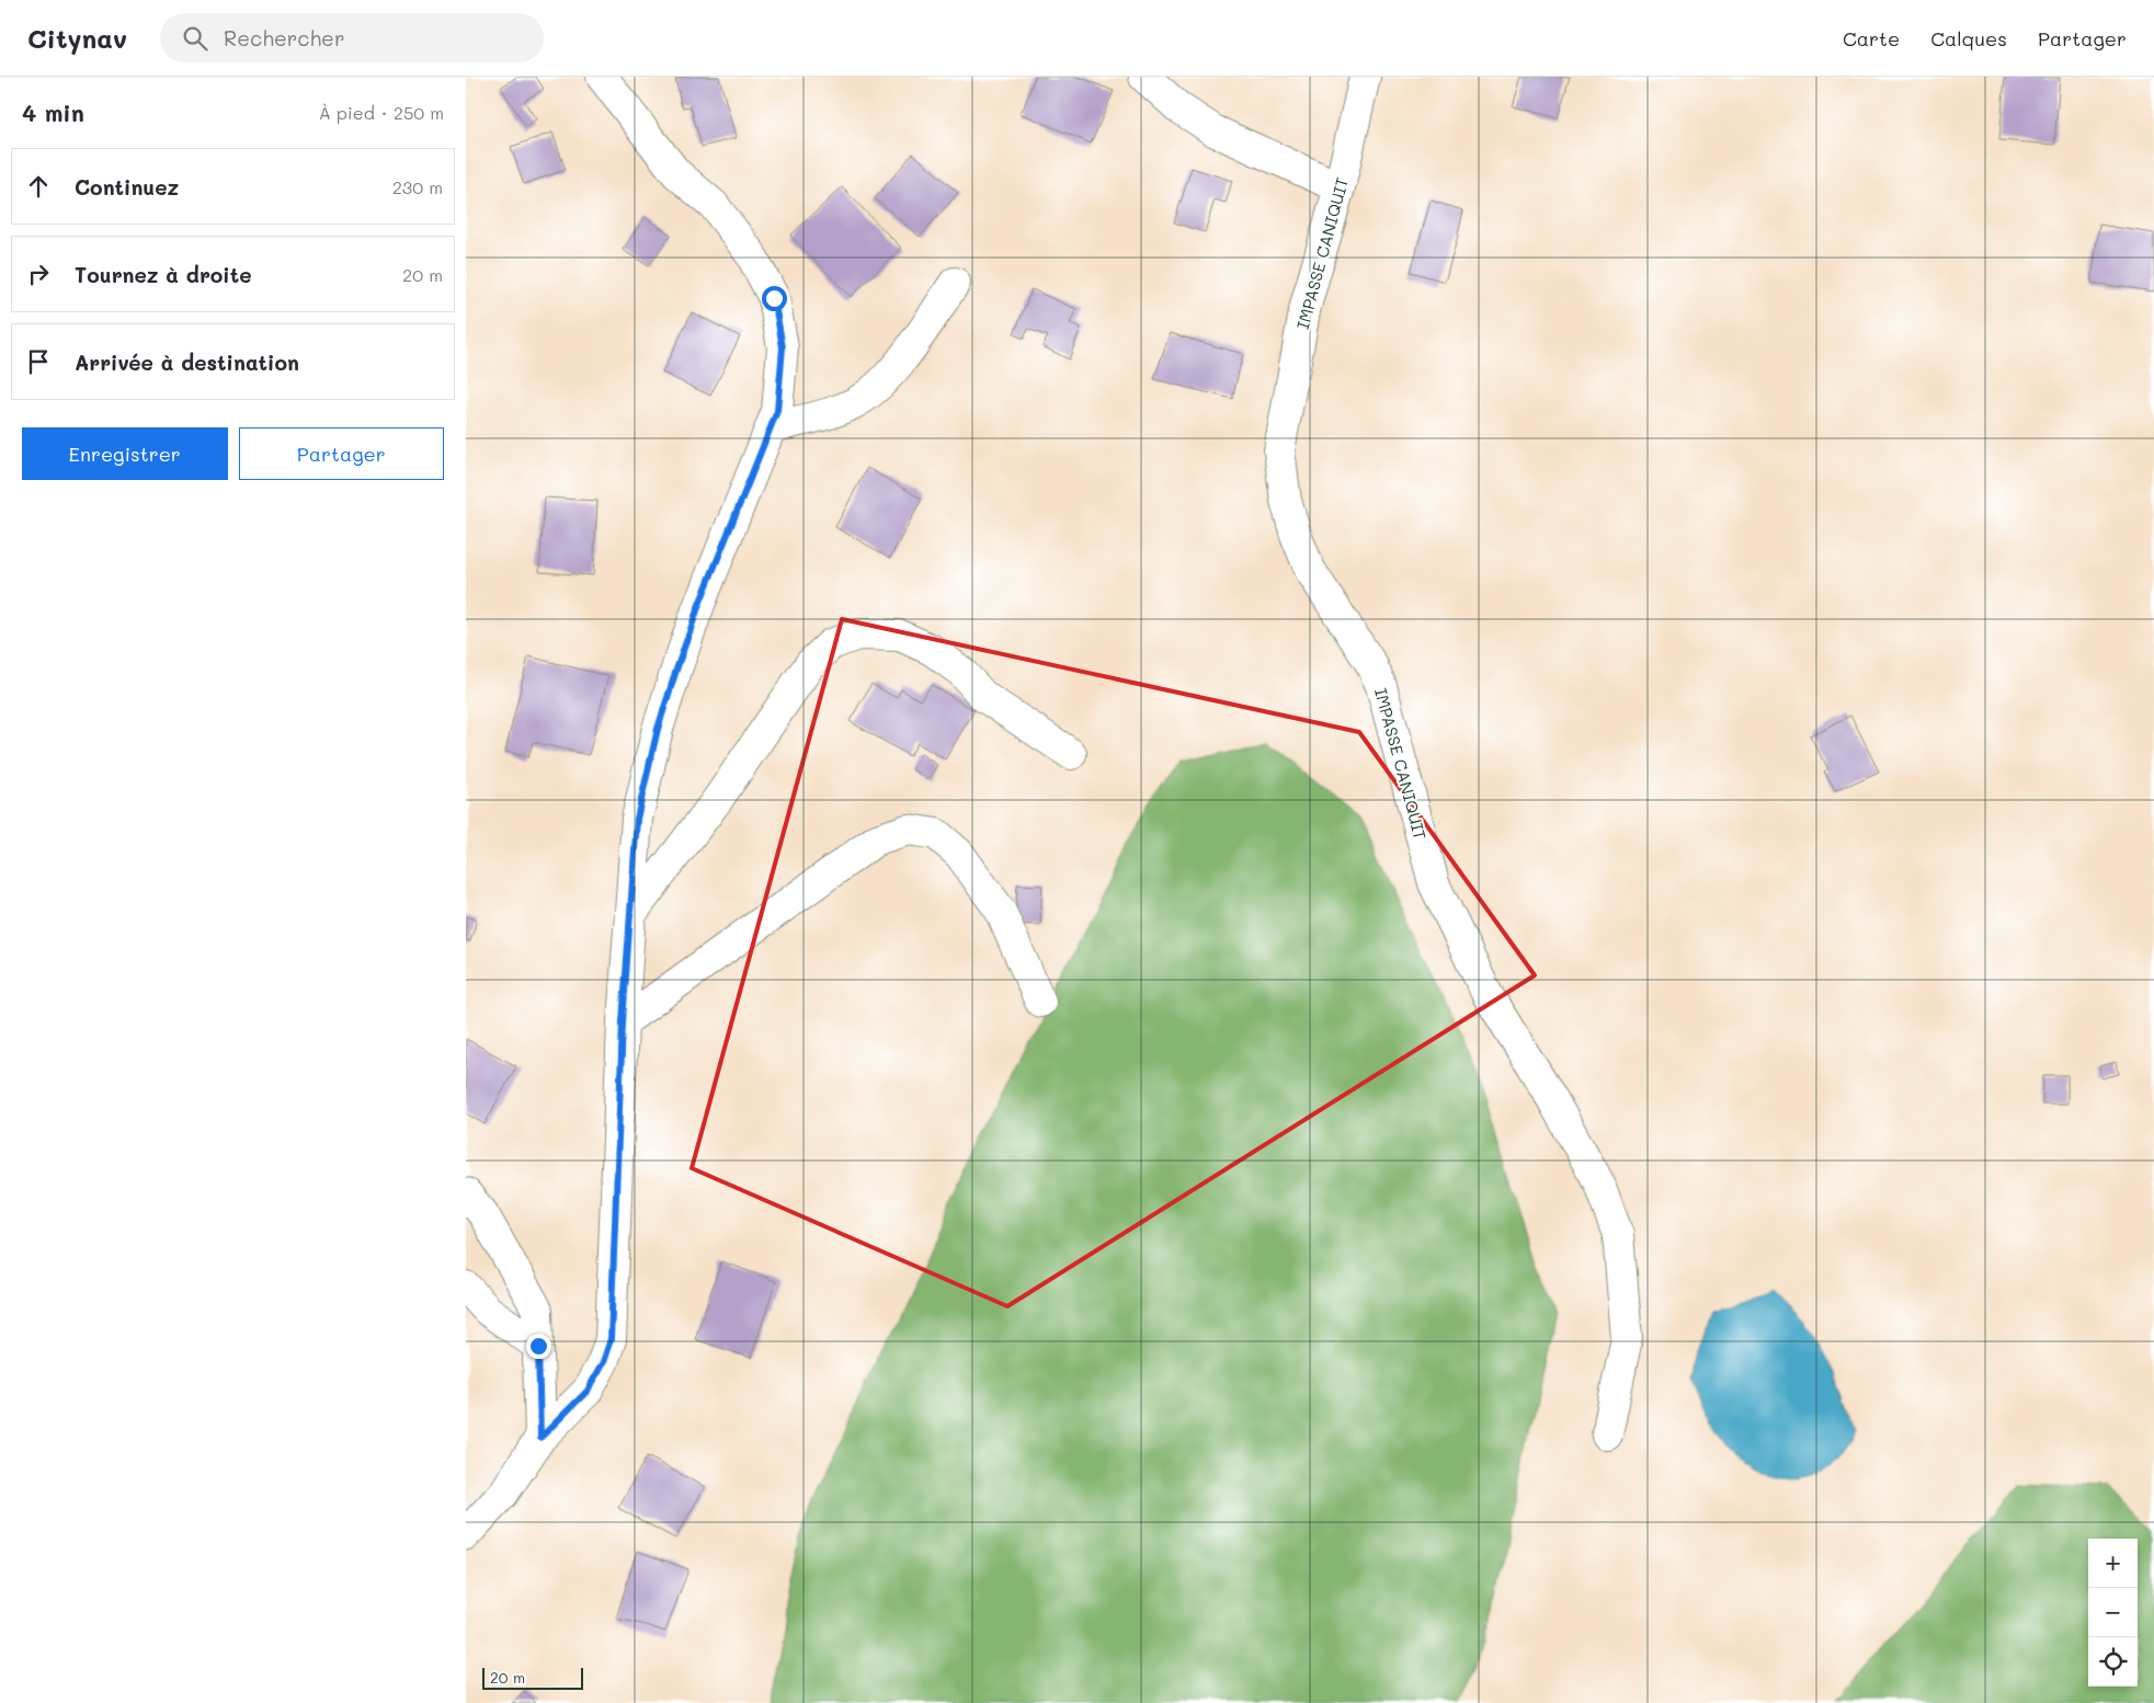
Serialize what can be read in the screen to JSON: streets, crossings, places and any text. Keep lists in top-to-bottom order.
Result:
{
  "streets": {
    "street": ["IMPASSE CANIQUIT"]
  },
  "scale_bar": "20 m",
  "page": {
    "header": "Citynav",
    "search": "Rechercher",
    "nav": ["Carte", "Calques", "Partager"],
    "heading": ["4 min", "À pied · 250 m"],
    "list": [
      ["Continuez", "230 m"],
      ["Tournez à droite", "20 m"],
      "Arrivée à destination"
    ],
    "buttons": ["Enregistrer", "Partager"],
    "map_buttons": ["+", "−"],
    "scale": "20 m"
  }
}
